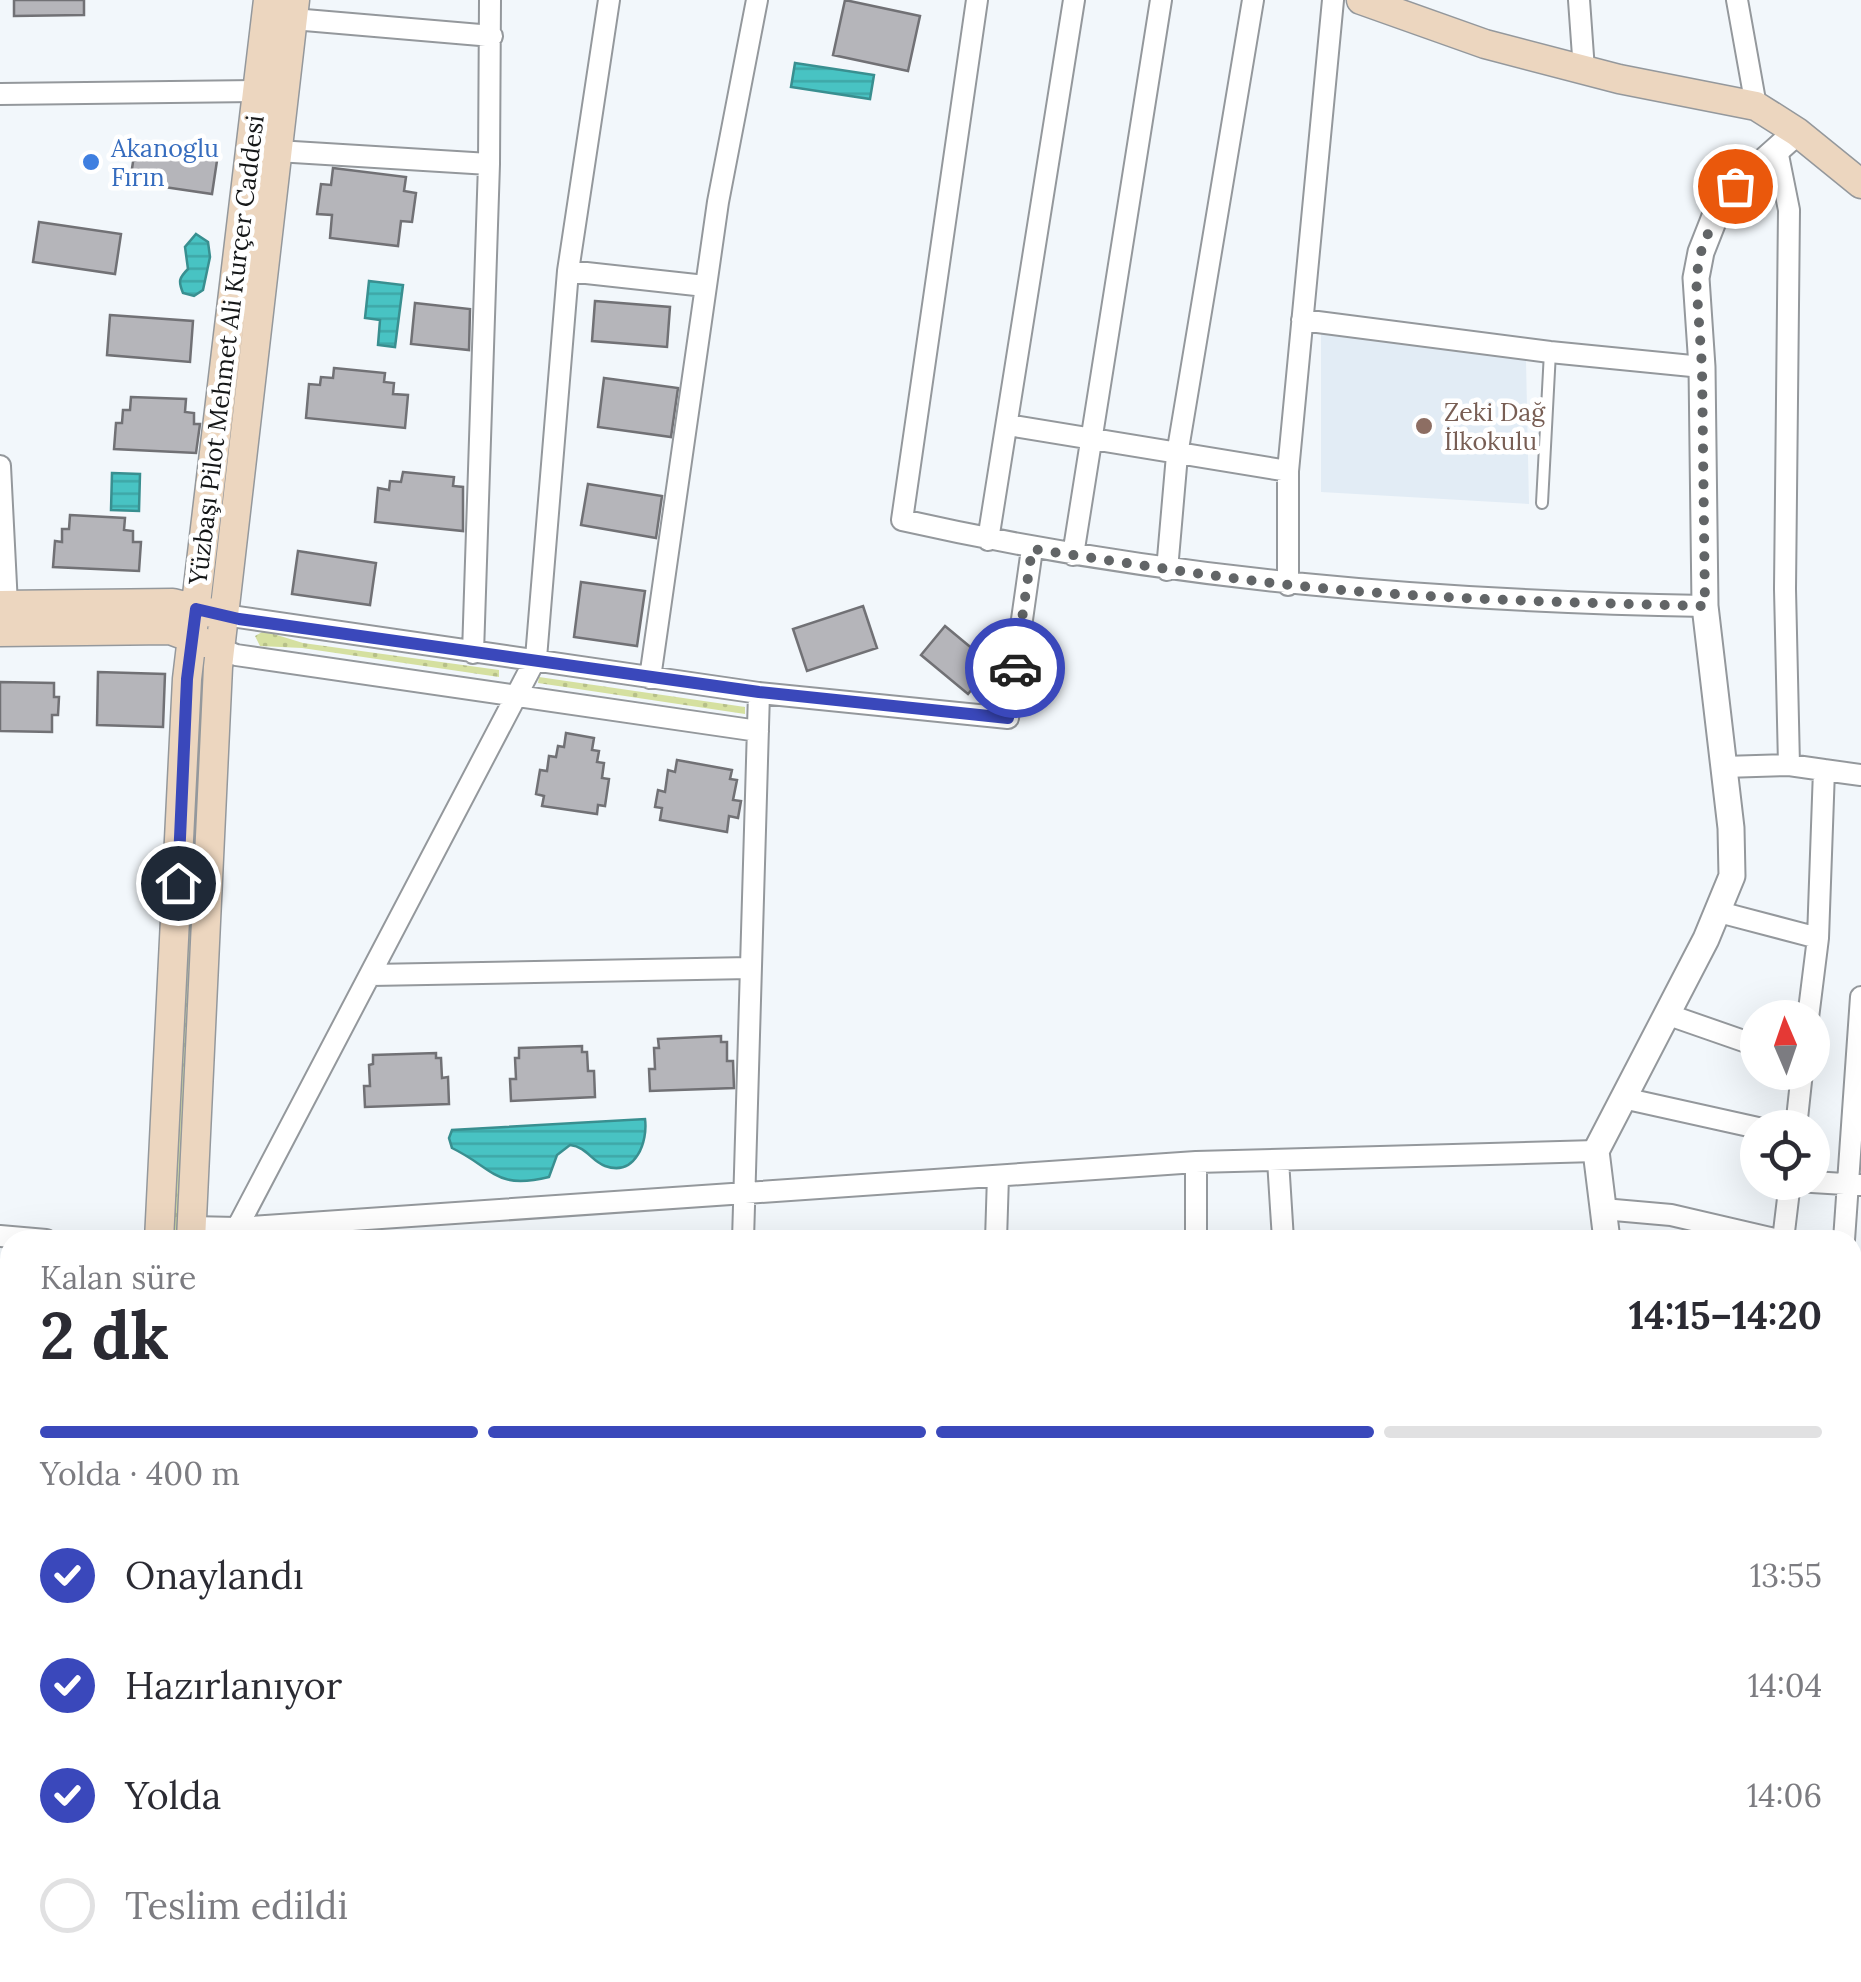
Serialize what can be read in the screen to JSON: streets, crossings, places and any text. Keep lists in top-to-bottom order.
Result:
{
  "streets": {
    "main road": ["Yüzbaşı Pilot Mehmet Ali Kurçer Caddesi"]
  },
  "places": ["Akanoglu Fırın", "Zeki Dağ İlkokulu"],
  "north": "top",
  "page": {
    "heading": ["2 dk", "Kalan süre", "14:15–14:20"],
    "bar": "Yolda · 400 m",
    "list": [
      ["Onaylandı", "13:55"],
      ["Hazırlanıyor", "14:04"],
      ["Yolda", "14:06"],
      "Teslim edildi"
    ]
  }
}
